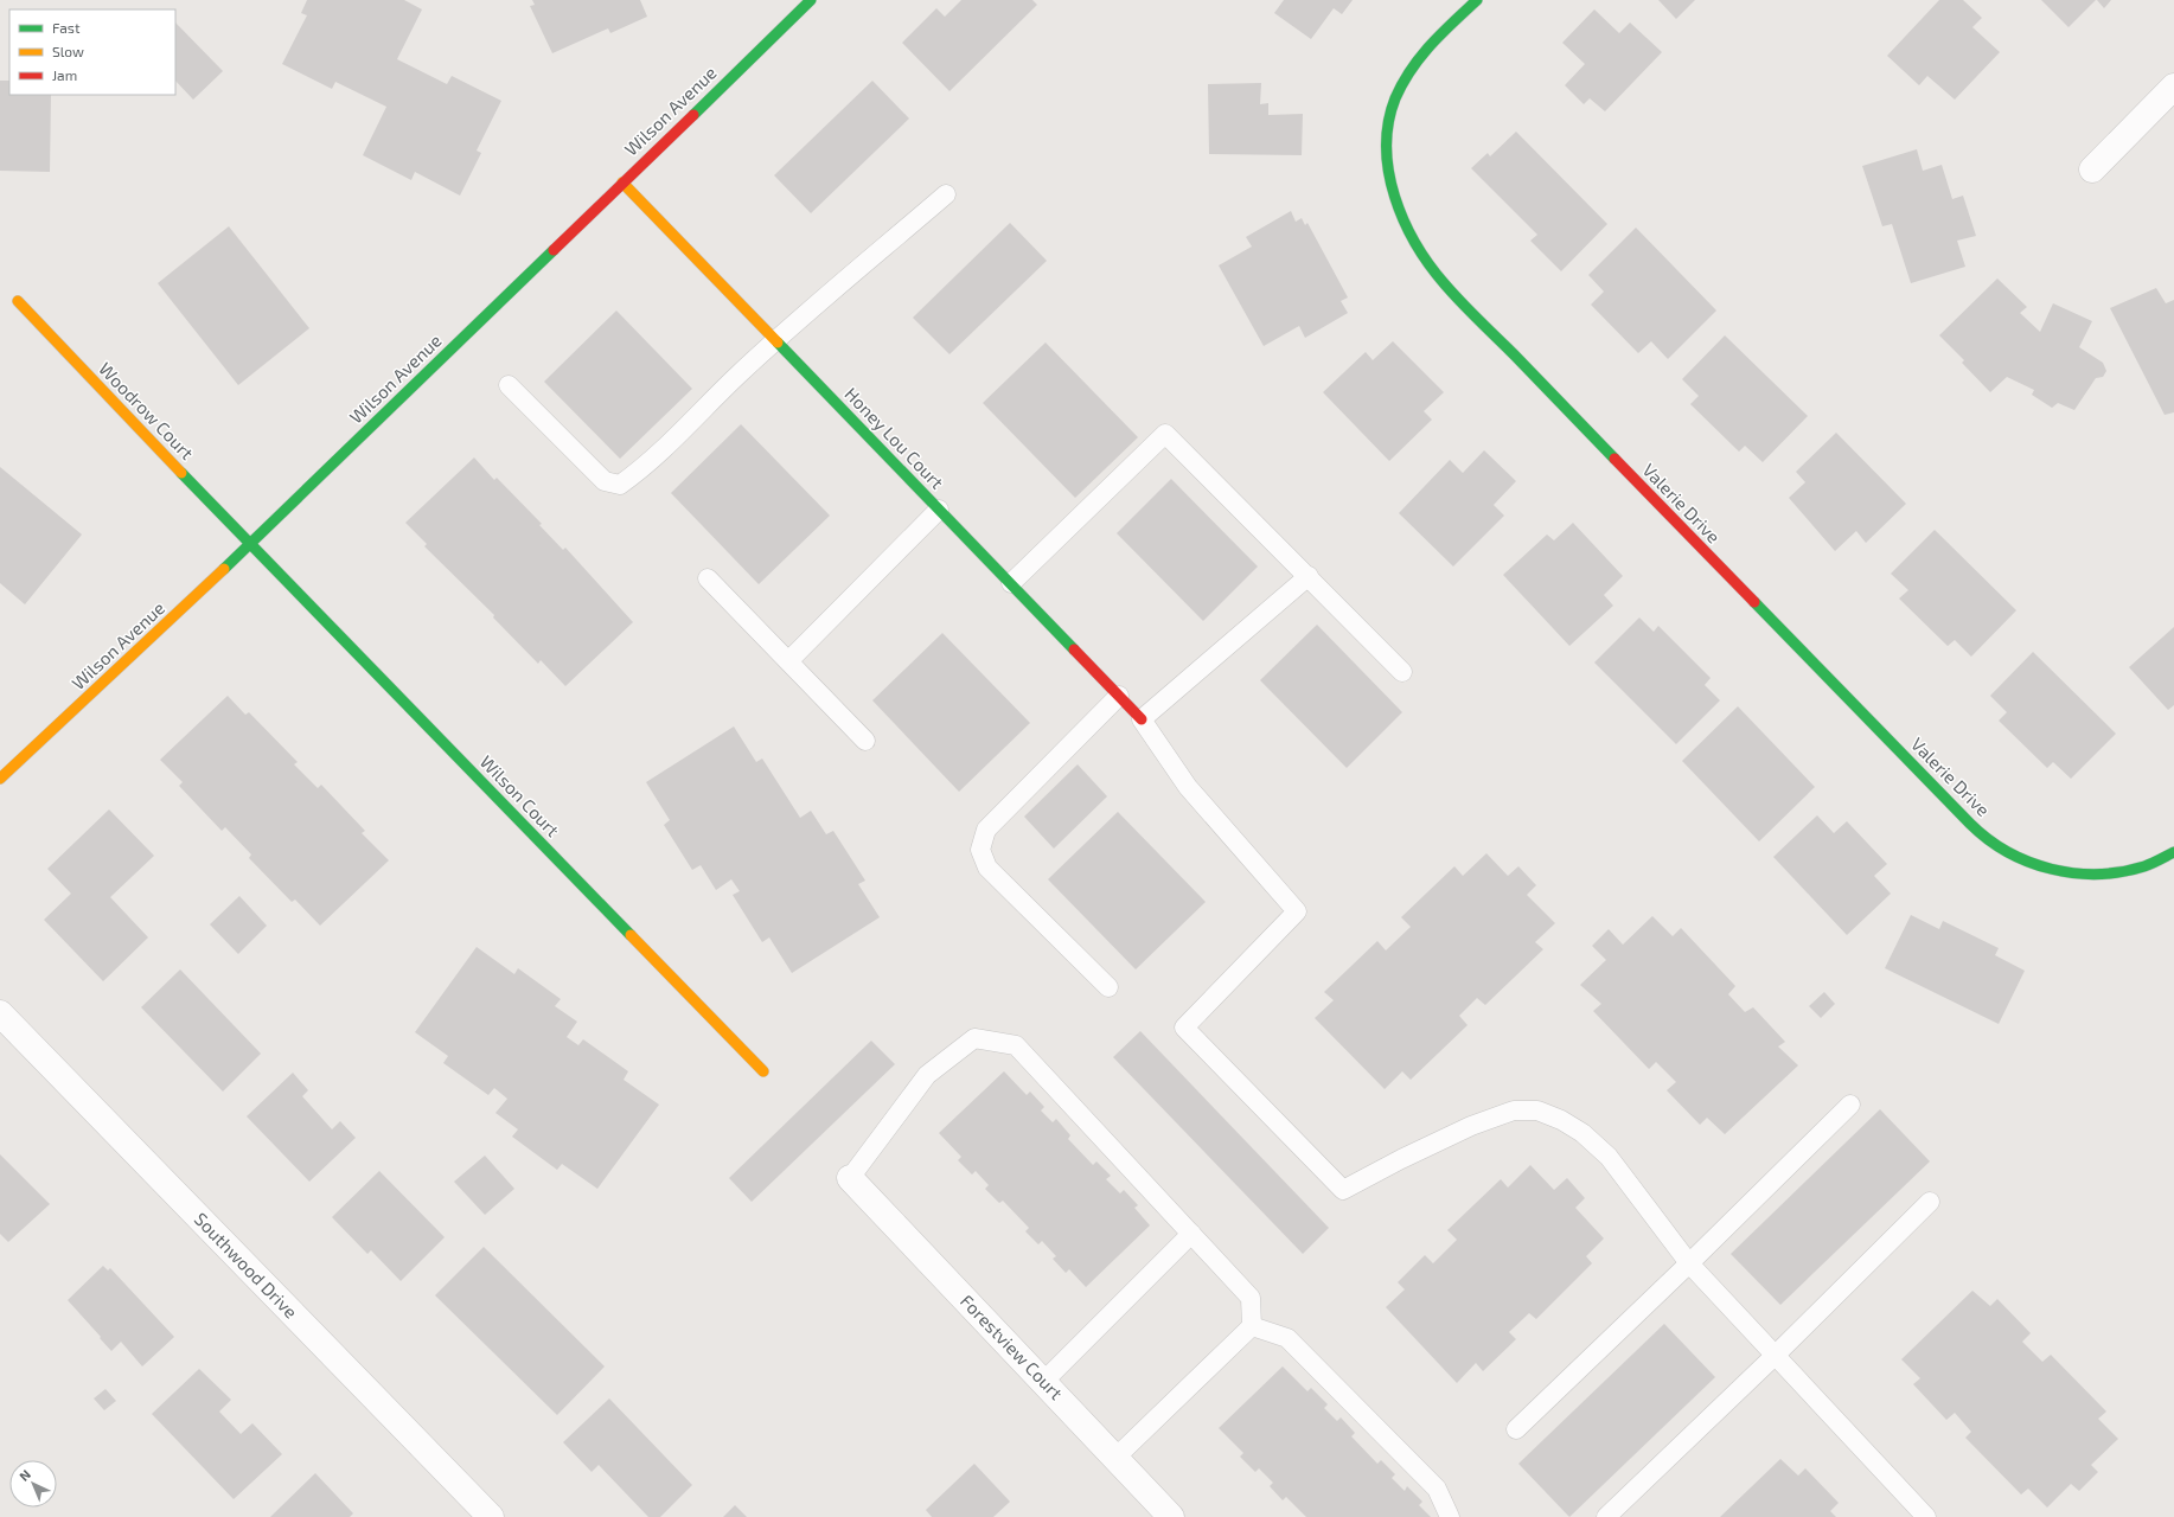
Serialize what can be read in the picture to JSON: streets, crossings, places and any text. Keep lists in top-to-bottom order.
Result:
{
  "streets": {
    "street": [
      "Wilson Avenue",
      "Woodrow Court",
      "Honey Lou Court",
      "Valerie Drive",
      "Wilson Court",
      "Southwood Drive",
      "Forestview Court"
    ]
  },
  "crossings": [
    ["Wilson Avenue", "Woodrow Court"],
    ["Wilson Avenue", "Honey Lou Court"],
    ["Wilson Avenue", "Wilson Court"],
    ["Woodrow Court", "Wilson Court"]
  ],
  "legend": ["Fast", "Slow", "Jam"],
  "north": "top left"
}
